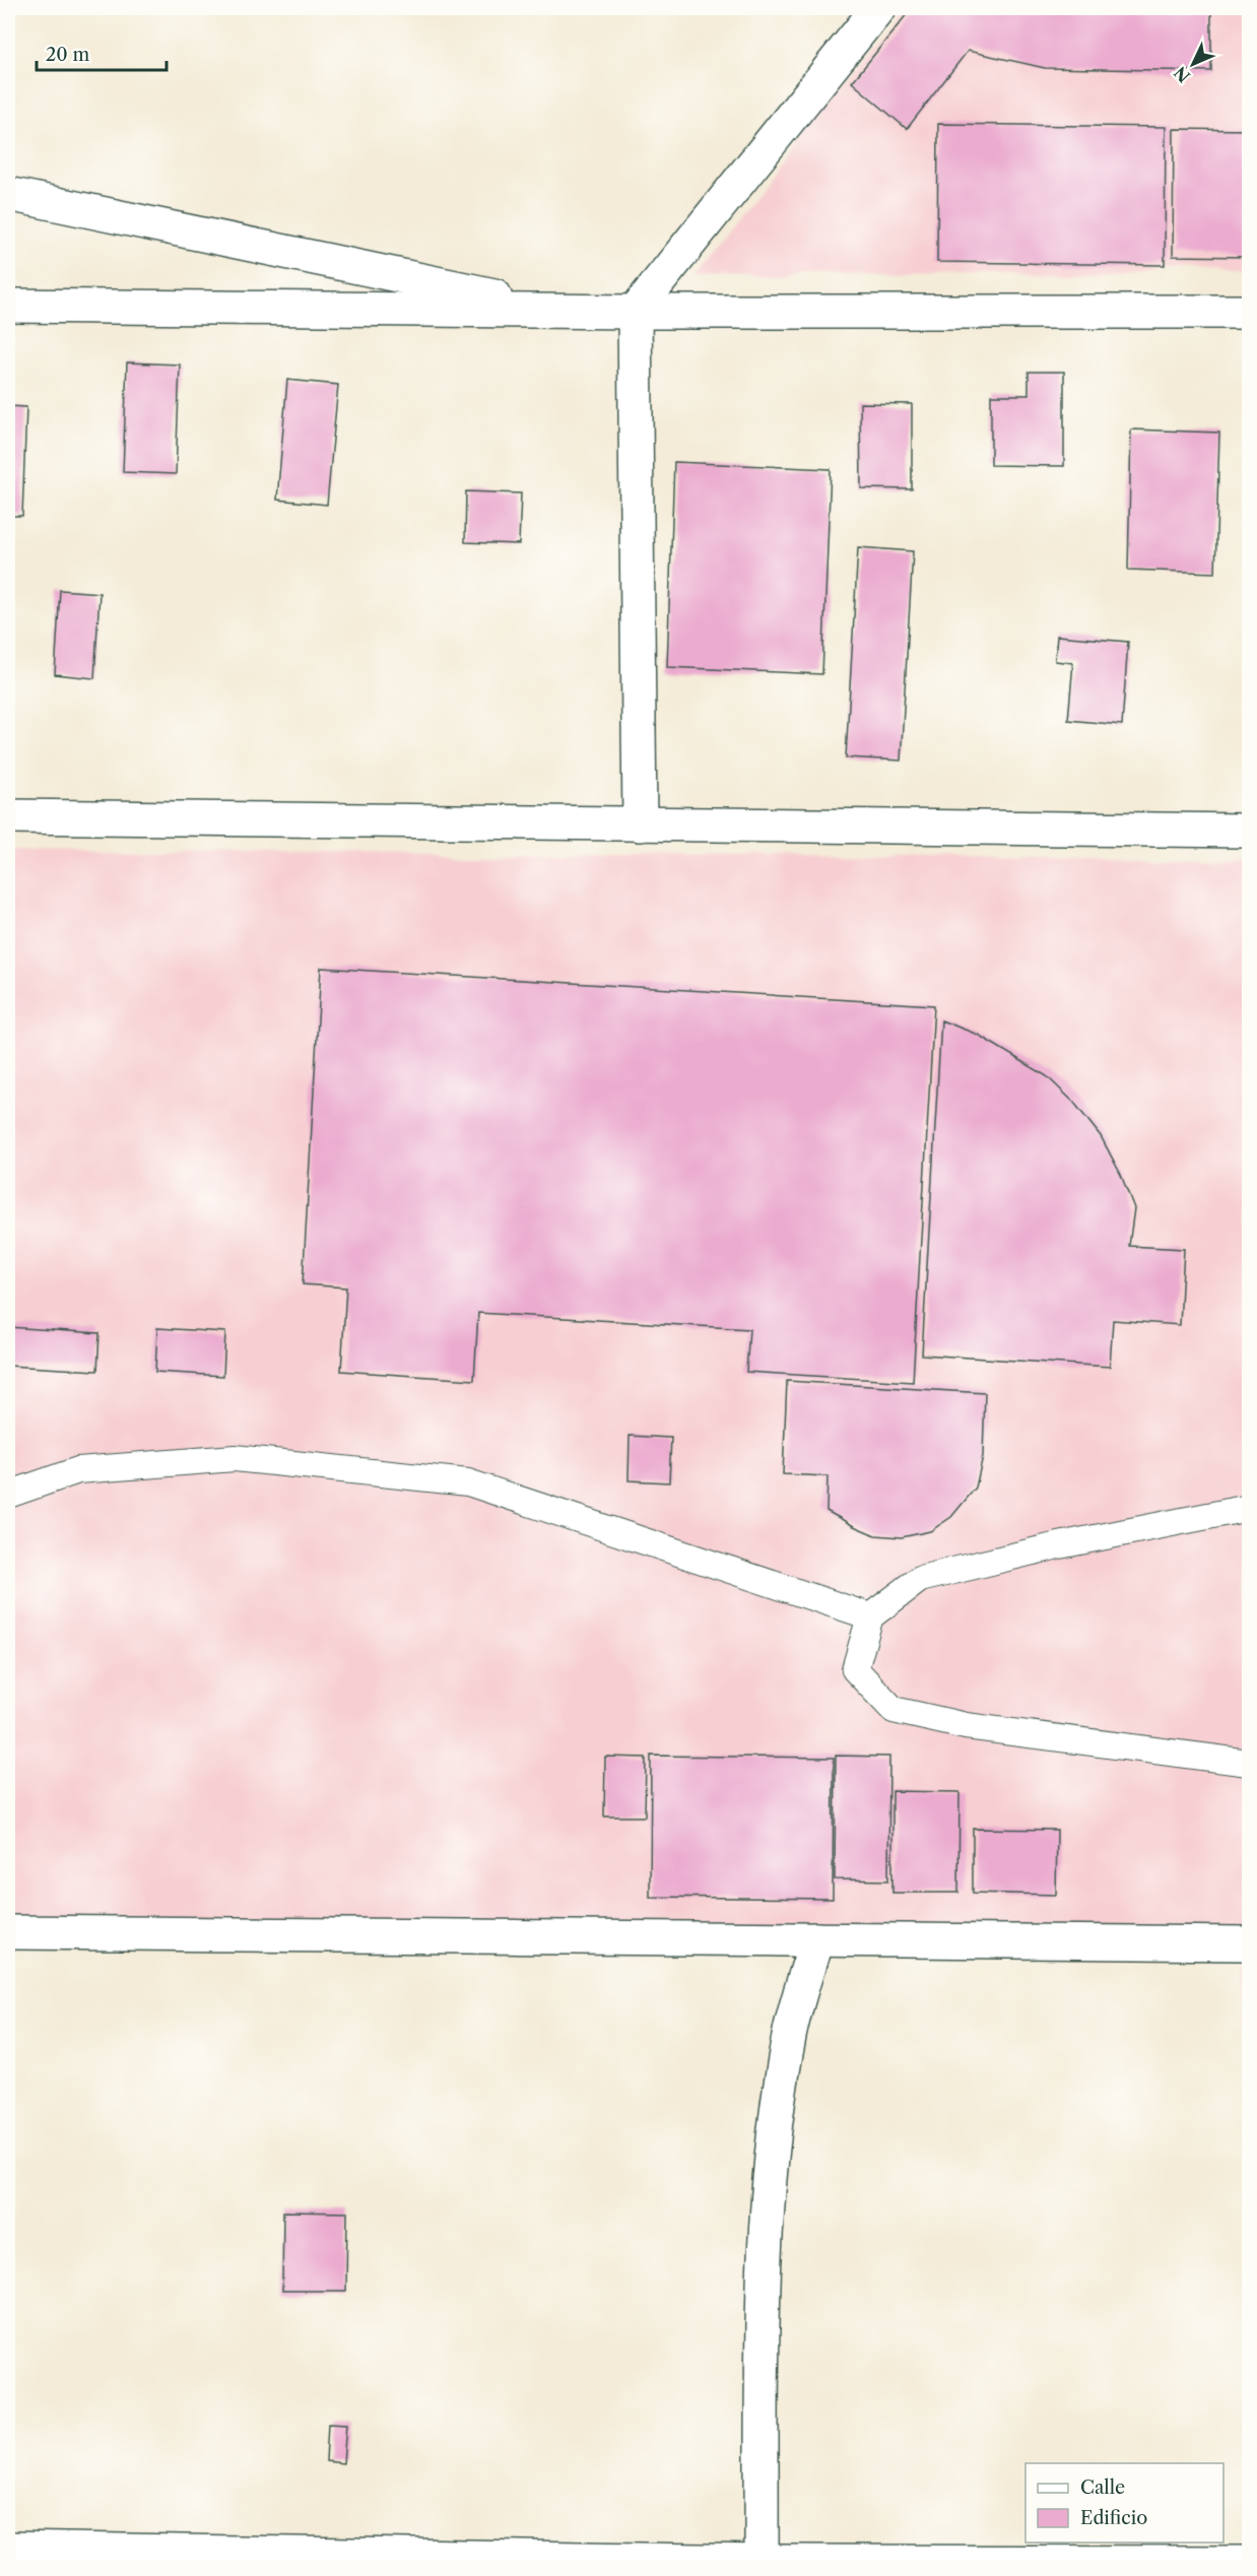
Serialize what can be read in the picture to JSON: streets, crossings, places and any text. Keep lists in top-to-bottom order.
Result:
{
  "legend": ["Calle", "Edificio"],
  "scale_bar": "20 m",
  "north": "bottom left"
}
